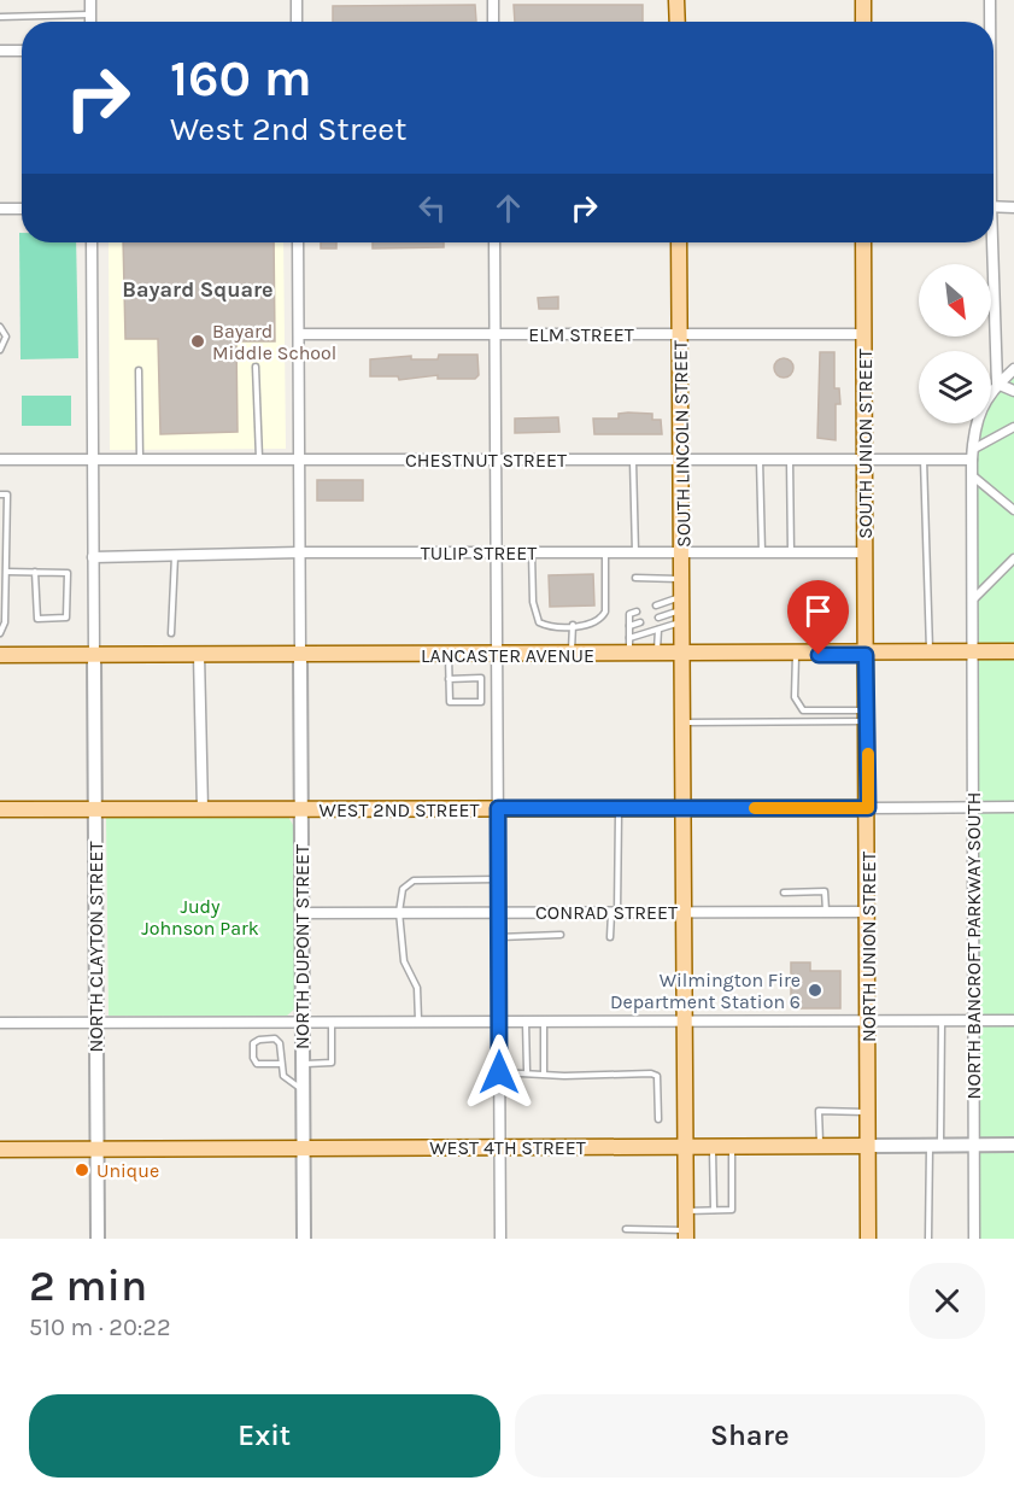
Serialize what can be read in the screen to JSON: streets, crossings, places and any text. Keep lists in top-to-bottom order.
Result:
{
  "streets": {
    "main road": [
      "SOUTH LINCOLN STREET",
      "SOUTH UNION STREET",
      "LANCASTER AVENUE",
      "WEST 2ND STREET",
      "NORTH UNION STREET",
      "WEST 4TH STREET"
    ],
    "street": [
      "ELM STREET",
      "CHESTNUT STREET",
      "TULIP STREET",
      "CONRAD STREET",
      "NORTH BANCROFT PARKWAY SOUTH",
      "NORTH CLAYTON STREET",
      "NORTH DUPONT STREET"
    ]
  },
  "crossings": [
    ["ELM STREET", "SOUTH LINCOLN STREET"],
    ["ELM STREET", "SOUTH UNION STREET"],
    ["SOUTH LINCOLN STREET", "CHESTNUT STREET"],
    ["SOUTH LINCOLN STREET", "TULIP STREET"],
    ["SOUTH LINCOLN STREET", "LANCASTER AVENUE"],
    ["SOUTH LINCOLN STREET", "WEST 2ND STREET"],
    ["SOUTH LINCOLN STREET", "CONRAD STREET"],
    ["SOUTH LINCOLN STREET", "WEST 4TH STREET"],
    ["SOUTH UNION STREET", "CHESTNUT STREET"],
    ["SOUTH UNION STREET", "TULIP STREET"],
    ["SOUTH UNION STREET", "LANCASTER AVENUE"],
    ["SOUTH UNION STREET", "NORTH UNION STREET"],
    ["CHESTNUT STREET", "NORTH BANCROFT PARKWAY SOUTH"],
    ["LANCASTER AVENUE", "NORTH BANCROFT PARKWAY SOUTH"],
    ["LANCASTER AVENUE", "NORTH CLAYTON STREET"],
    ["LANCASTER AVENUE", "NORTH DUPONT STREET"],
    ["LANCASTER AVENUE", "NORTH UNION STREET"],
    ["WEST 2ND STREET", "NORTH BANCROFT PARKWAY SOUTH"],
    ["WEST 2ND STREET", "NORTH CLAYTON STREET"],
    ["WEST 2ND STREET", "NORTH DUPONT STREET"],
    ["WEST 2ND STREET", "NORTH UNION STREET"],
    ["CONRAD STREET", "NORTH DUPONT STREET"],
    ["CONRAD STREET", "NORTH UNION STREET"],
    ["NORTH BANCROFT PARKWAY SOUTH", "WEST 4TH STREET"],
    ["NORTH CLAYTON STREET", "WEST 4TH STREET"],
    ["NORTH DUPONT STREET", "WEST 4TH STREET"],
    ["NORTH UNION STREET", "WEST 4TH STREET"]
  ],
  "districts": ["Bayard Square"],
  "parks": ["Judy Johnson Park"],
  "places": ["Bayard Middle School", "Wilmington Fire Department Station 6", "Unique"],
  "north": "bottom right",
  "page": {
    "turn": ["160 m", "West 2nd Street"],
    "heading": ["2 min", "510 m · 20:22"],
    "buttons": ["Exit", "Share"]
  }
}
